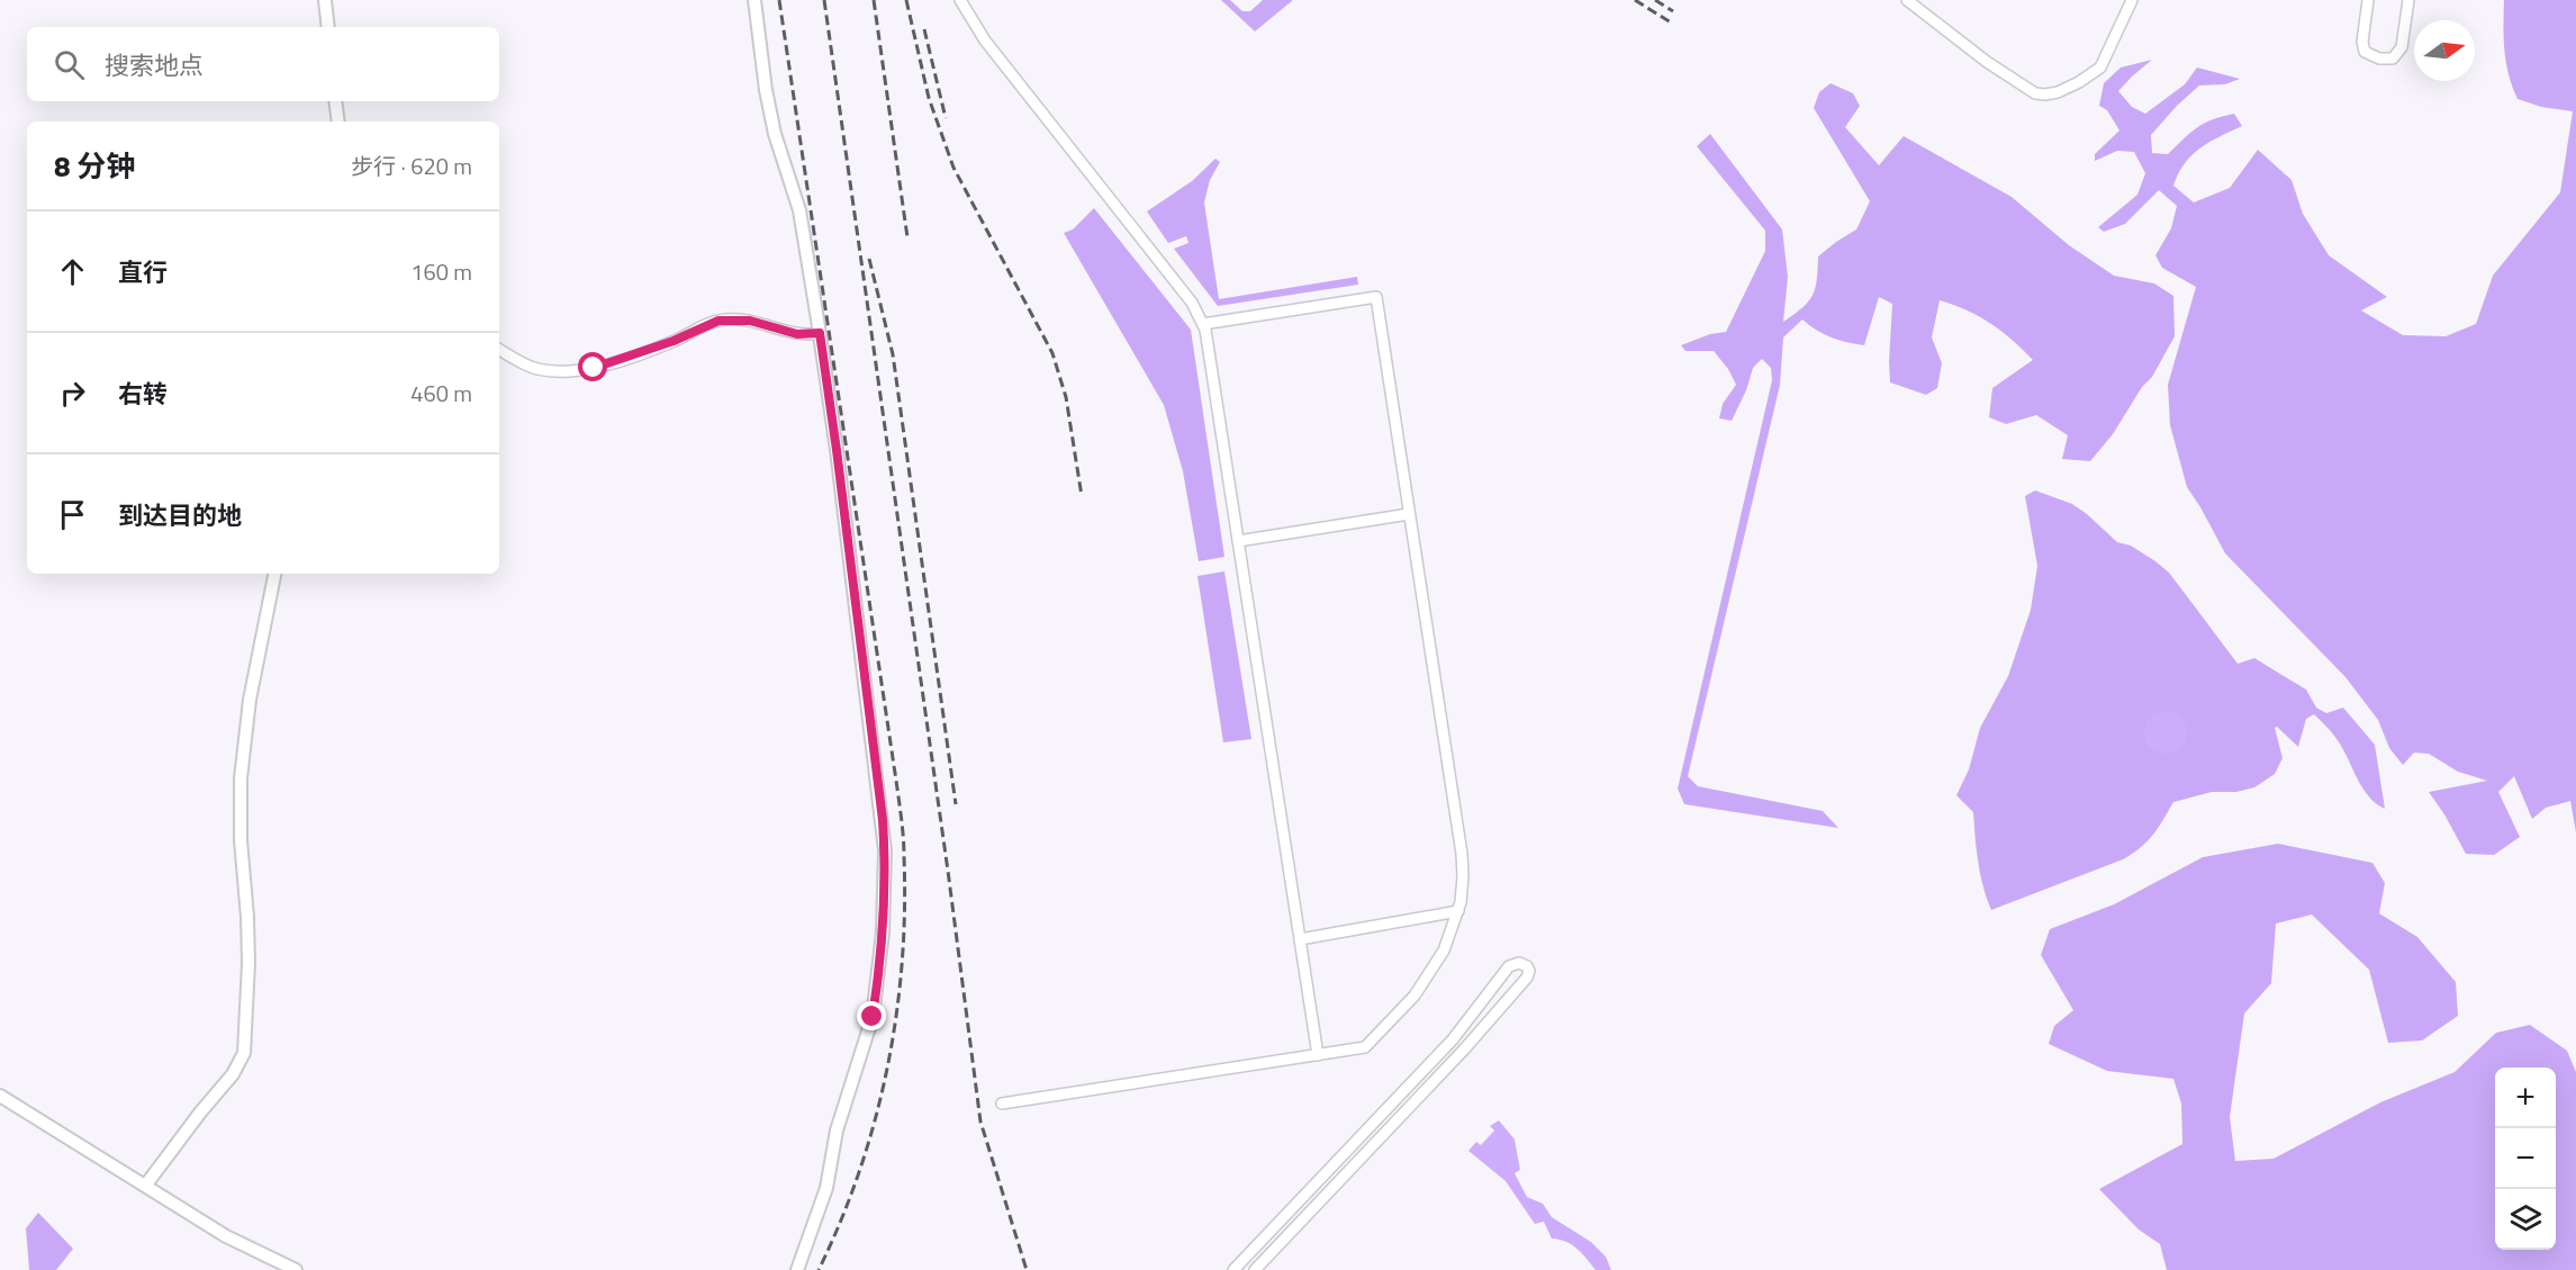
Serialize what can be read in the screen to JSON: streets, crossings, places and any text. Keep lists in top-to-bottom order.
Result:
{
  "north": "right",
  "page": {
    "search": "搜索地点",
    "heading": ["8 分钟", "步行 · 620 m"],
    "list": [
      ["直行", "160 m"],
      ["右转", "460 m"],
      "到达目的地"
    ],
    "map_buttons": ["+", "−"]
  }
}
